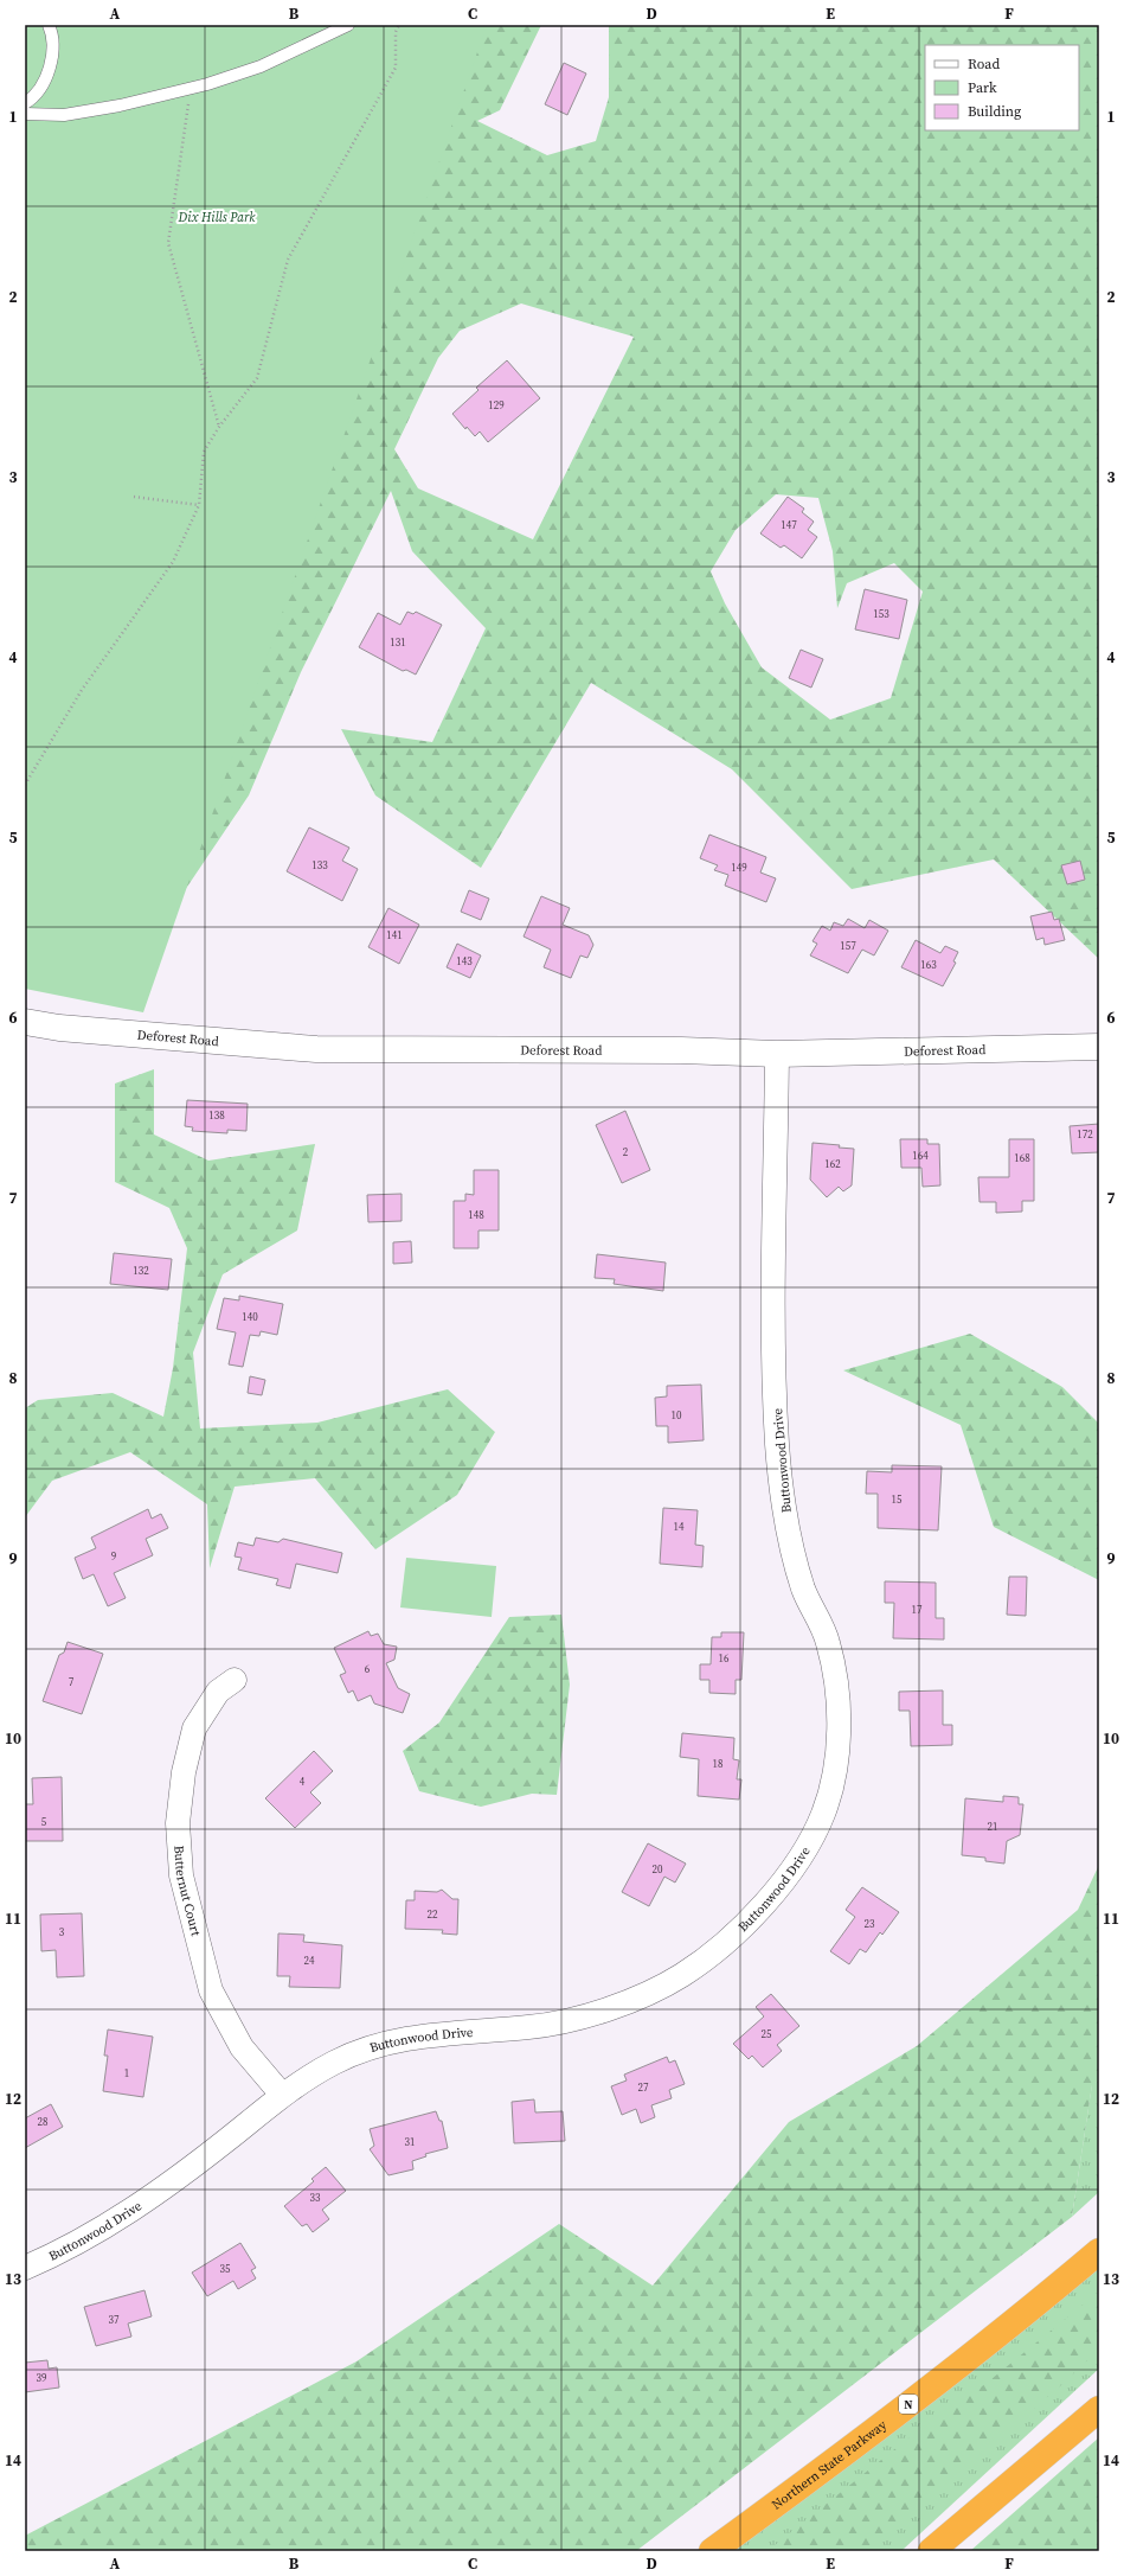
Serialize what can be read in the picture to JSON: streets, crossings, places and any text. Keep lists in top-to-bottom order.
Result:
{
  "streets": {
    "highway": ["N", "Northern State Parkway"],
    "street": ["Deforest Road", "Buttonwood Drive", "Butternut Court"]
  },
  "crossings": [
    ["Deforest Road", "Buttonwood Drive"],
    ["Buttonwood Drive", "Butternut Court"]
  ],
  "parks": ["Dix Hills Park"],
  "house_numbers": [
    "129",
    "147",
    "153",
    "131",
    "133",
    "149",
    "141",
    "157",
    "143",
    "163",
    "138",
    "172",
    "2",
    "164",
    "168",
    "162",
    "148",
    "132",
    "140",
    "10",
    "15",
    "14",
    "9",
    "17",
    "16",
    "6",
    "7",
    "18",
    "4",
    "5",
    "21",
    "20",
    "22",
    "23",
    "3",
    "24",
    "25",
    "1",
    "27",
    "28",
    "31",
    "33",
    "35",
    "37",
    "39"
  ],
  "legend": ["Road", "Park", "Building"],
  "grid": {
    "columns": [
      "A",
      "B",
      "C",
      "D",
      "E",
      "F"
    ],
    "rows": [
      "1",
      "2",
      "3",
      "4",
      "5",
      "6",
      "7",
      "8",
      "9",
      "10",
      "11",
      "12",
      "13",
      "14"
    ]
  }
}
